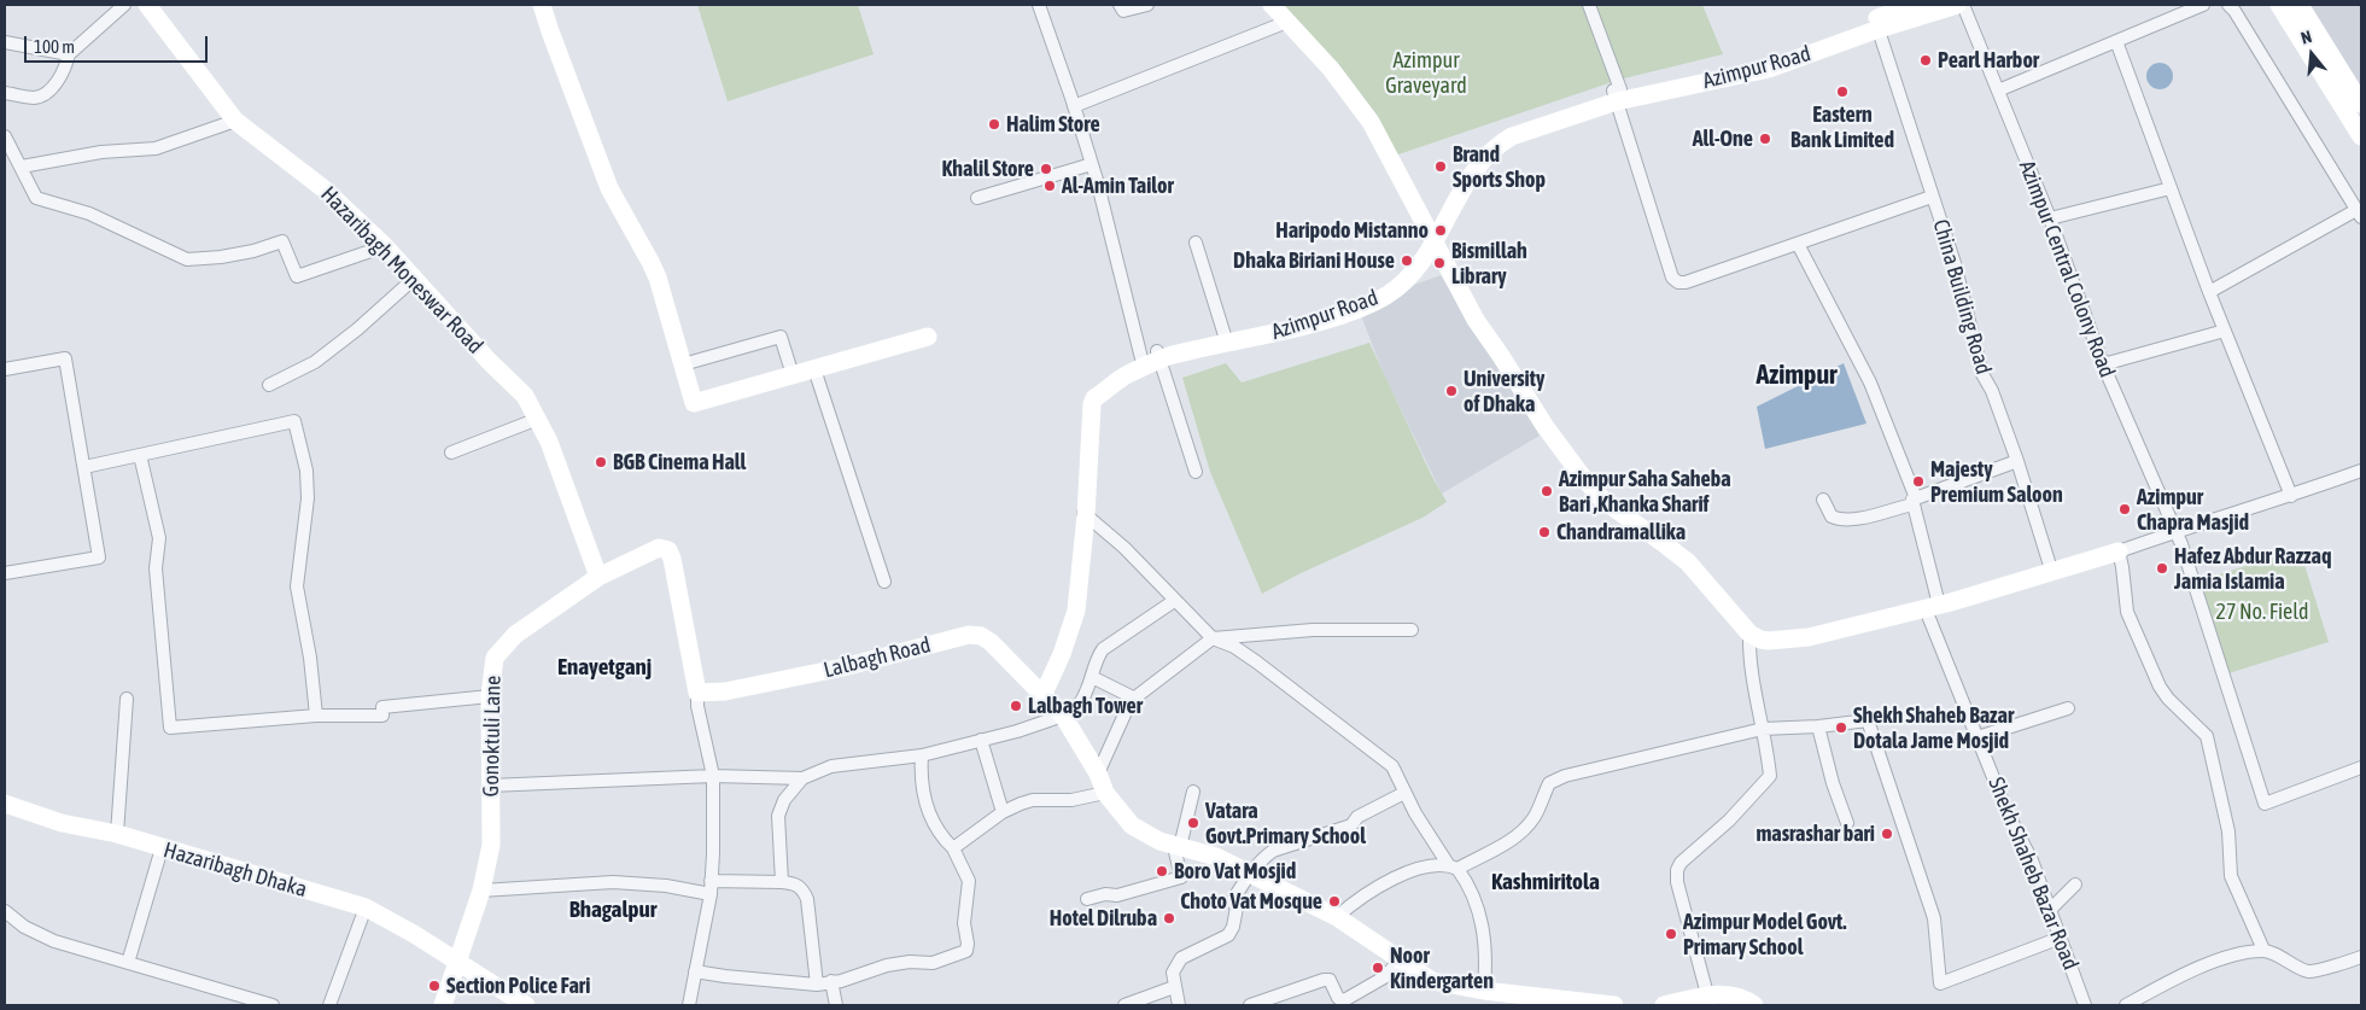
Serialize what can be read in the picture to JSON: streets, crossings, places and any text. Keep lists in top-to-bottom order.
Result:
{
  "streets": {
    "street": [
      "Azimpur Road",
      "Azimpur Central Colony Road",
      "Hazaribagh Moneswar Road",
      "China Building Road",
      "Lalbagh Road",
      "Gonoktuli Lane",
      "Hazaribagh Dhaka",
      "Shekh Shaheb Bazar Road"
    ]
  },
  "crossings": [
    ["Azimpur Road", "China Building Road"],
    ["Azimpur Road", "Lalbagh Road"],
    ["Hazaribagh Moneswar Road", "Gonoktuli Lane"],
    ["Lalbagh Road", "Gonoktuli Lane"],
    ["Gonoktuli Lane", "Hazaribagh Dhaka"]
  ],
  "districts": [
    "Azimpur",
    "Enayetganj",
    "Kashmiritola",
    "Bhagalpur"
  ],
  "parks": ["Azimpur Graveyard", "27 No. Field"],
  "places": [
    "Pearl Harbor",
    "Eastern Bank Limited",
    "Halim Store",
    "All-One",
    "Brand Sports Shop",
    "Khalil Store",
    "Al-Amin Tailor",
    "Haripodo Mistanno",
    "Dhaka Biriani House",
    "Bismillah Library",
    "University of Dhaka",
    "BGB Cinema Hall",
    "Majesty Premium Saloon",
    "Azimpur Saha Saheba Bari ,Khanka Sharif",
    "Azimpur Chapra Masjid",
    "Chandramallika",
    "Hafez Abdur Razzaq Jamia Islamia",
    "Lalbagh Tower",
    "Shekh Shaheb Bazar Dotala Jame Mosjid",
    "Vatara Govt.Primary School",
    "masrashar bari",
    "Boro Vat Mosjid",
    "Choto Vat Mosque",
    "Hotel Dilruba",
    "Azimpur Model Govt. Primary School",
    "Noor Kindergarten",
    "Section Police Fari"
  ],
  "scale_bar": "100 m",
  "north": "top"
}
